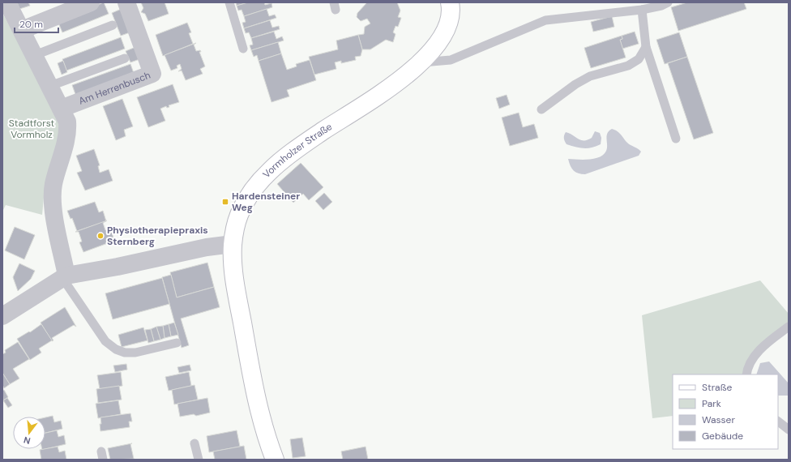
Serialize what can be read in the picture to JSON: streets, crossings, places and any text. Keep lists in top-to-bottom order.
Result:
{
  "streets": {
    "main road": ["Vormholzer Straße"],
    "street": ["Am Herrenbusch"]
  },
  "parks": ["Stadtforst Vormholz"],
  "places": {
    "transit": ["Hardensteiner Weg"],
    "other": ["Physiotherapiepraxis Sternberg"]
  },
  "legend": [
    "Straße",
    "Park",
    "Wasser",
    "Gebäude"
  ],
  "scale_bar": "20 m",
  "north": "bottom"
}
